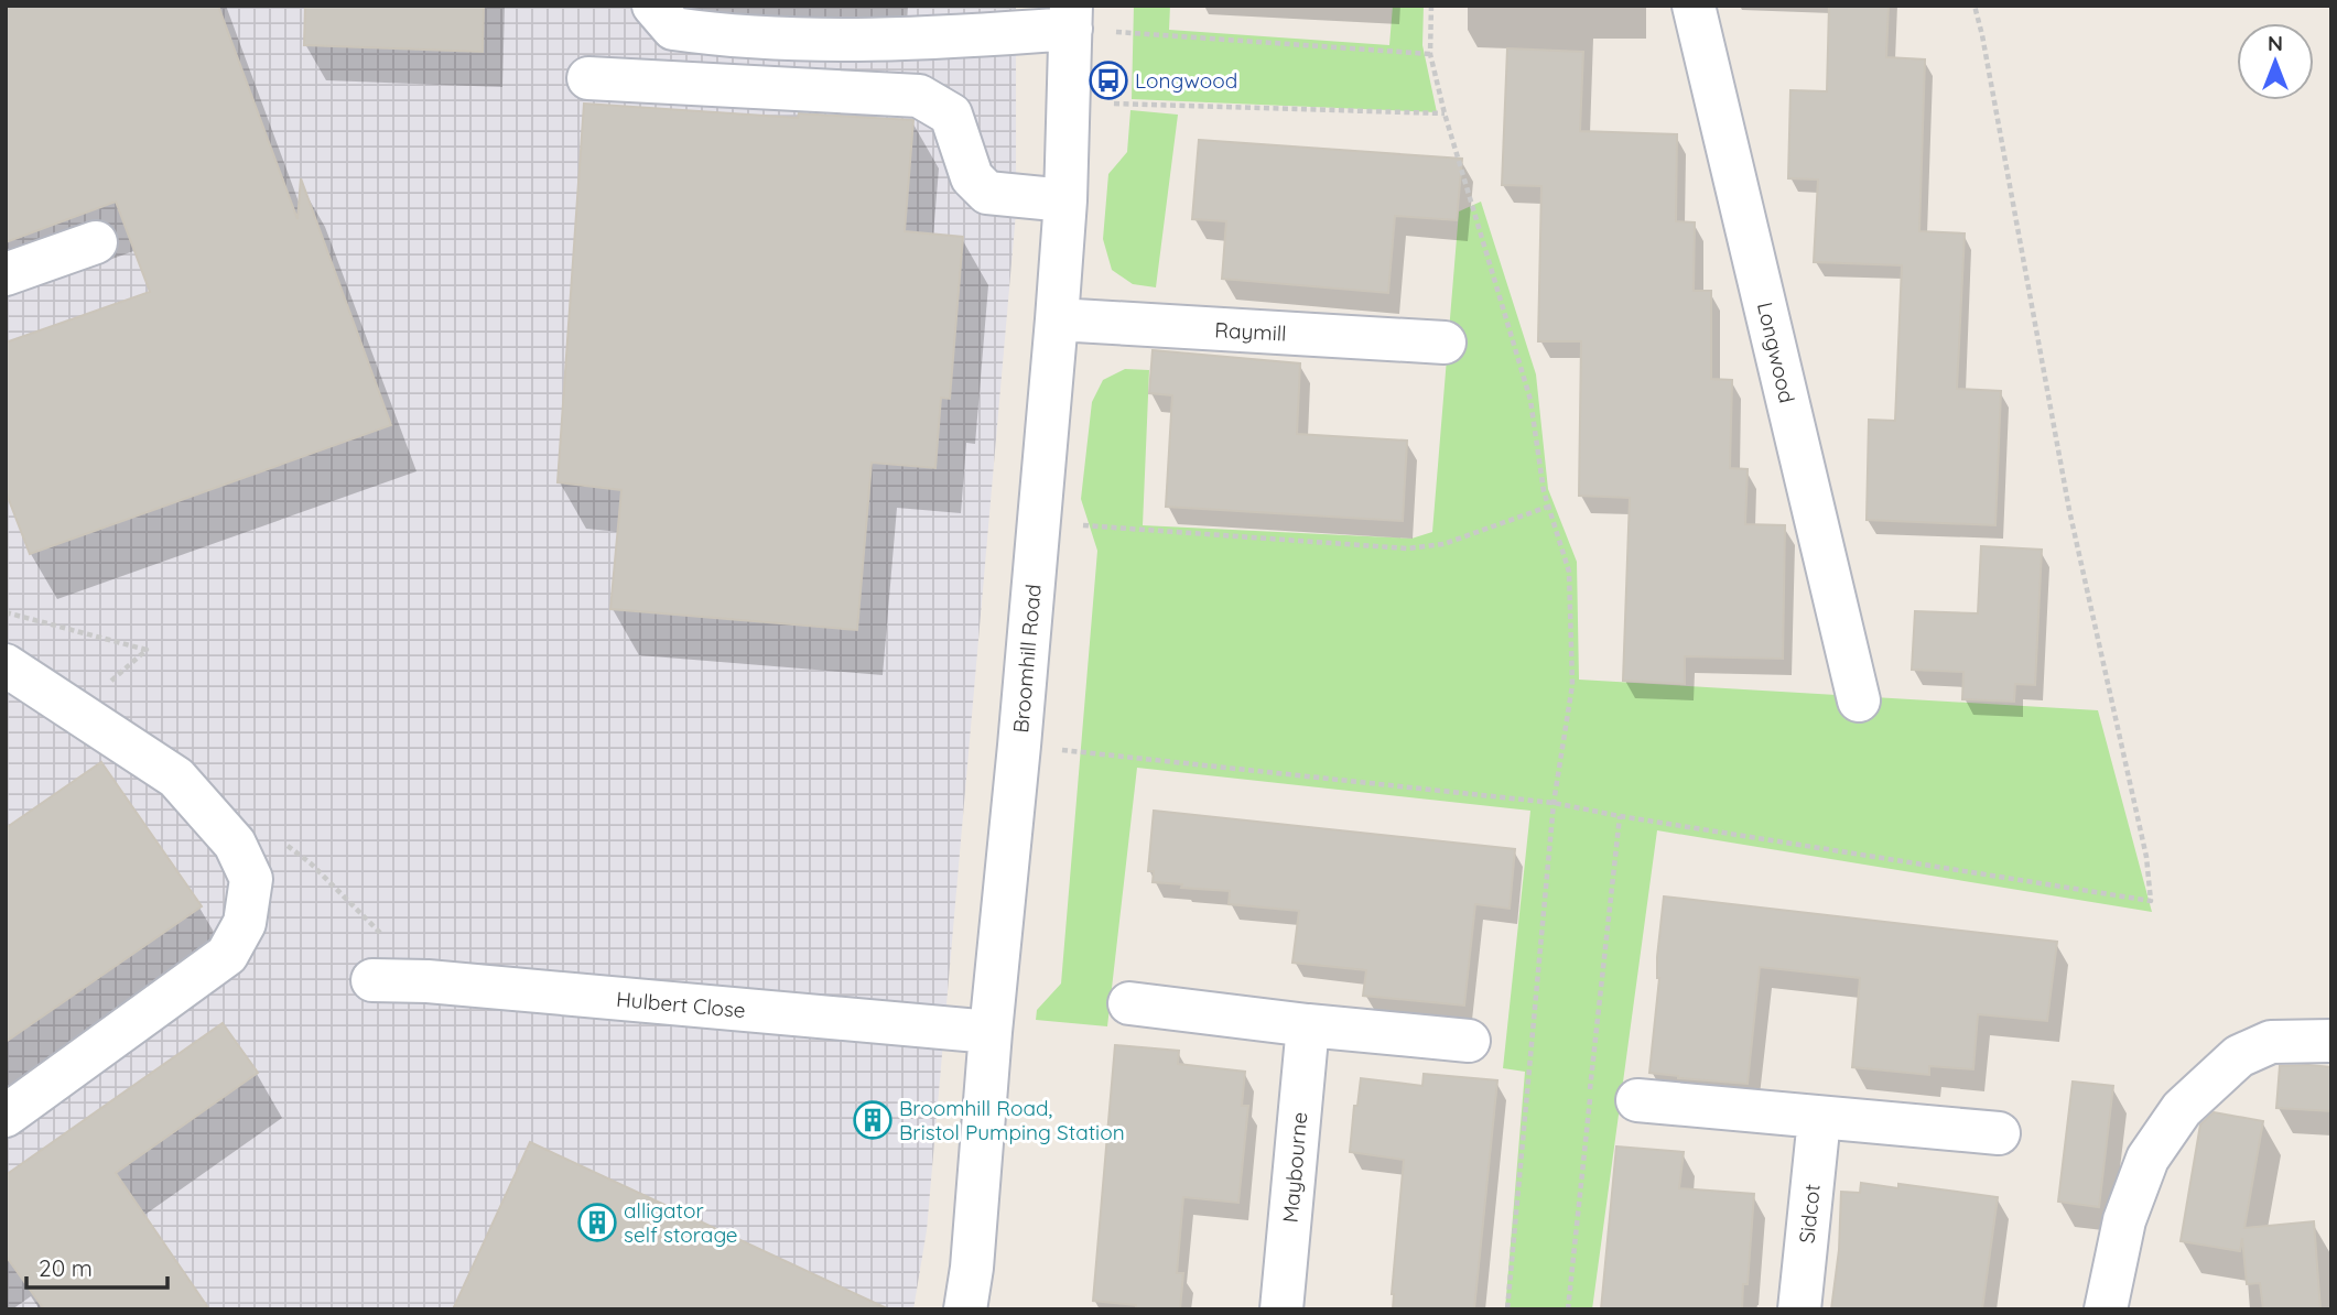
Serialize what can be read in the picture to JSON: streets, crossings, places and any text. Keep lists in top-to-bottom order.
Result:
{
  "streets": {
    "street": [
      "Raymill",
      "Longwood",
      "Broomhill Road",
      "Hulbert Close",
      "Maybourne",
      "Sidcot"
    ]
  },
  "crossings": [
    ["Raymill", "Broomhill Road"],
    ["Broomhill Road", "Hulbert Close"]
  ],
  "places": {
    "bus stop": ["Longwood"],
    "building": ["Broomhill Road, Bristol Pumping Station", "alligator self storage"]
  },
  "scale_bar": "20 m",
  "north": "top"
}
